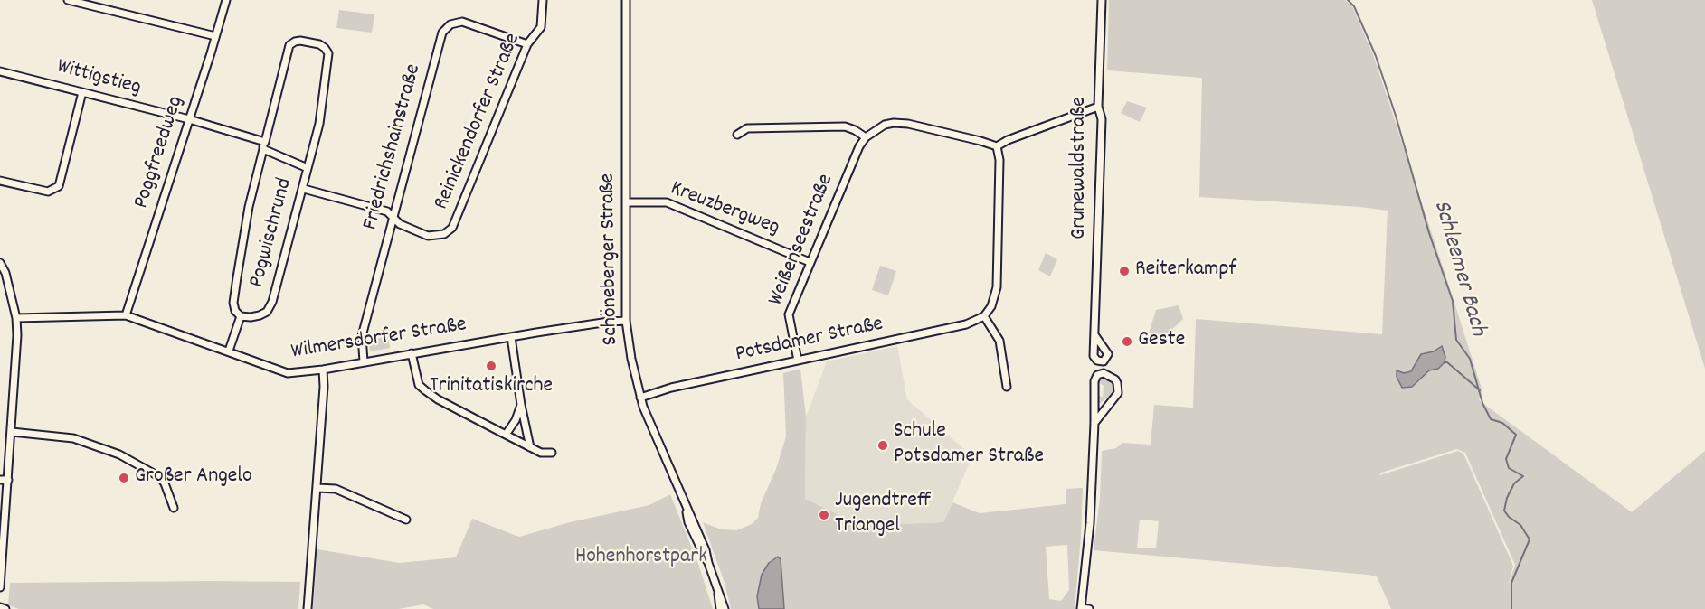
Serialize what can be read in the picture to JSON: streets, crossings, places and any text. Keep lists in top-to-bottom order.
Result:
{
  "streets": {
    "street": [
      "Wittigstieg",
      "Reinickendorfer Straße",
      "Friedrichshainstraße",
      "Poggfreedweg",
      "Grunewaldstraße",
      "Kreuzbergweg",
      "Pogwischrund",
      "Weißenseestraße",
      "Schöneberger Straße",
      "Wilmersdorfer Straße",
      "Potsdamer Straße"
    ]
  },
  "crossings": [
    ["Wittigstieg", "Poggfreedweg"],
    ["Reinickendorfer Straße", "Friedrichshainstraße"],
    ["Reinickendorfer Straße", "Pogwischrund"],
    ["Friedrichshainstraße", "Wilmersdorfer Straße"],
    ["Poggfreedweg", "Wilmersdorfer Straße"],
    ["Kreuzbergweg", "Weißenseestraße"],
    ["Kreuzbergweg", "Schöneberger Straße"],
    ["Weißenseestraße", "Potsdamer Straße"],
    ["Schöneberger Straße", "Wilmersdorfer Straße"],
    ["Schöneberger Straße", "Potsdamer Straße"]
  ],
  "water": ["Schleemer Bach"],
  "parks": ["Hohenhorstpark"],
  "places": [
    "Reiterkampf",
    "Geste",
    "Trinitatiskirche",
    "Schule Potsdamer Straße",
    "Großer Angelo",
    "Jugendtreff Triangel"
  ]
}
